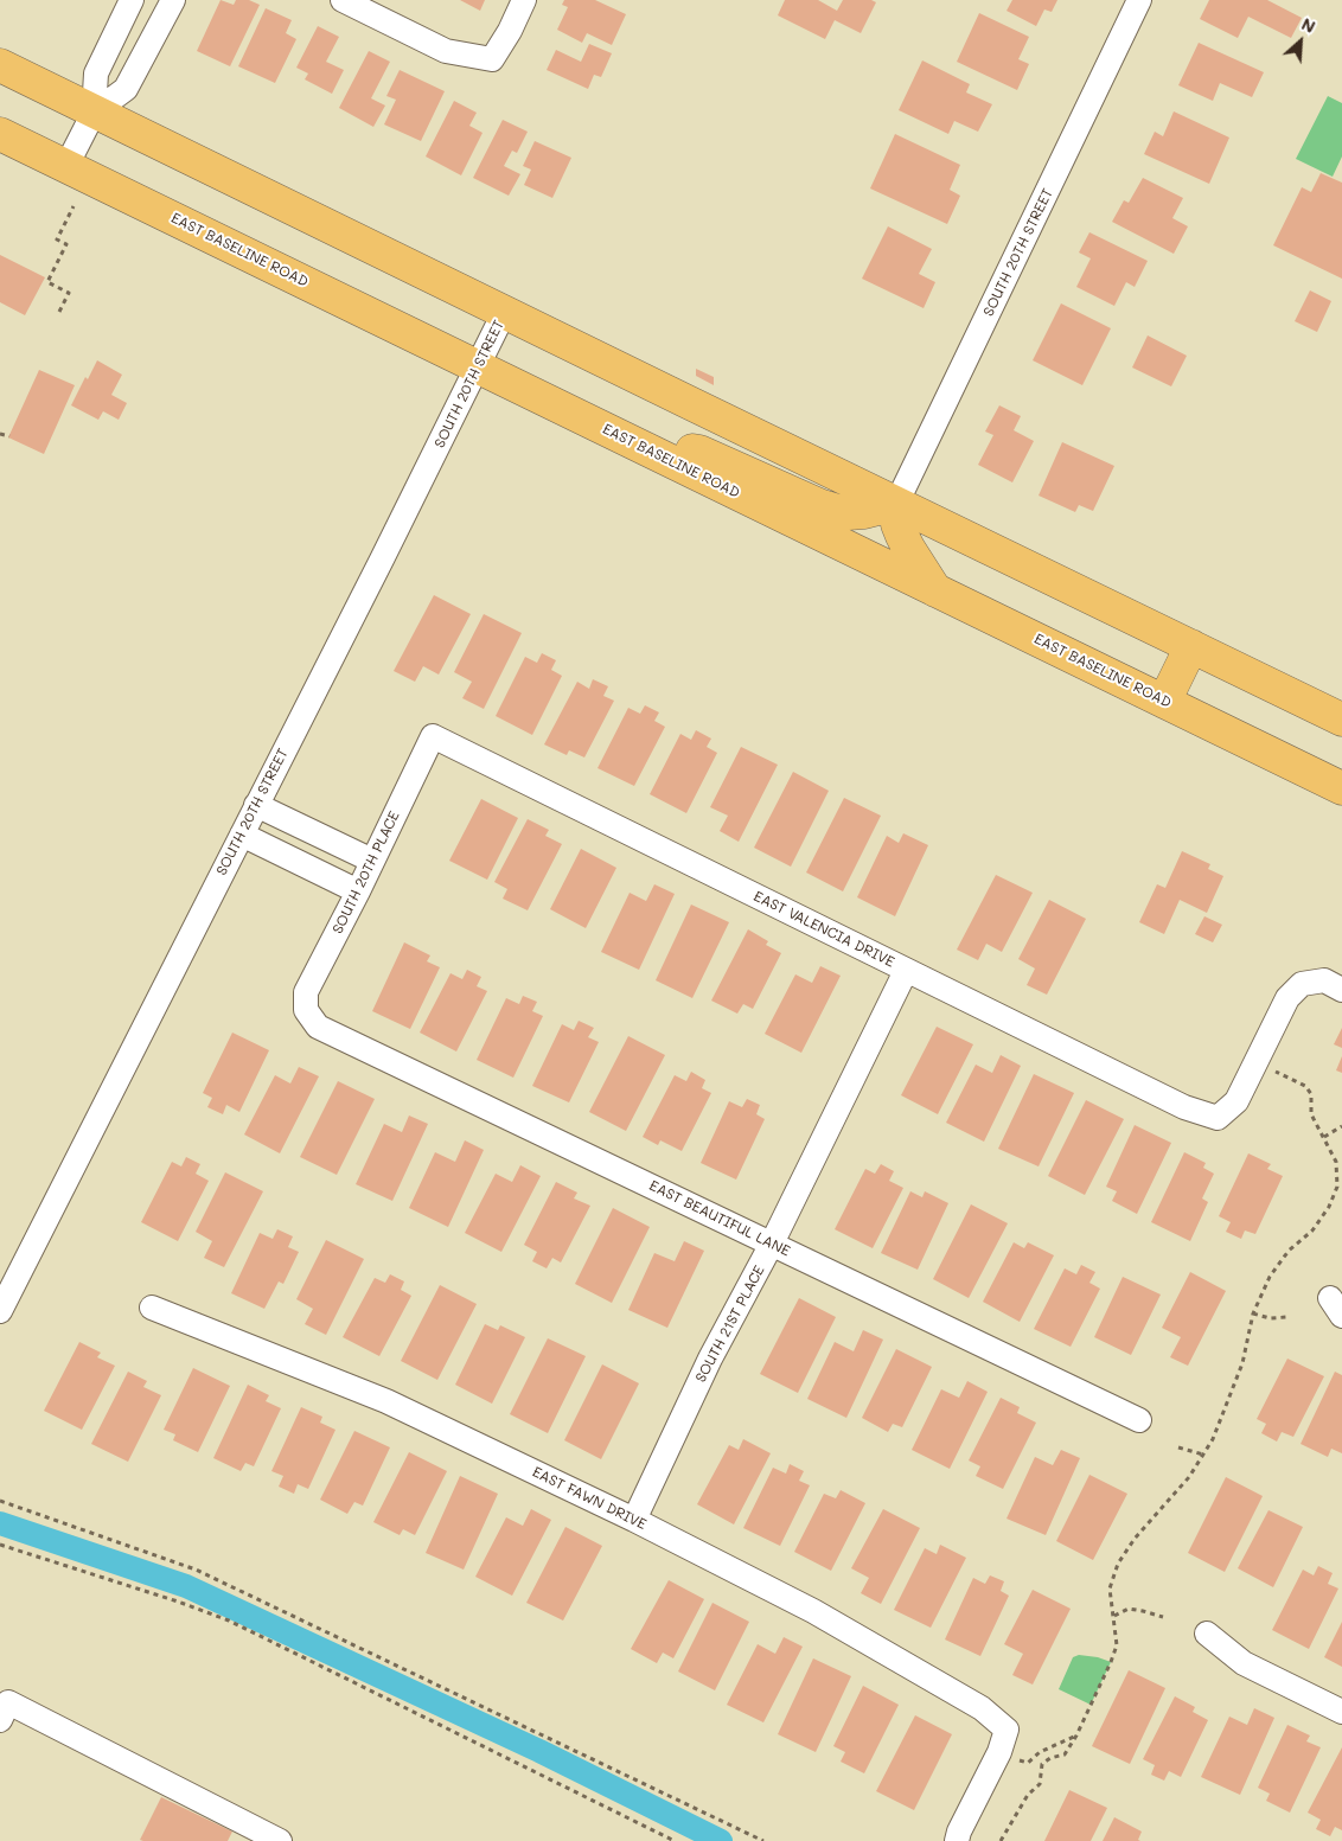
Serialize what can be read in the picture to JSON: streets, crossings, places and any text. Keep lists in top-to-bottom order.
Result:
{
  "streets": {
    "main road": ["EAST BASELINE ROAD"],
    "street": [
      "SOUTH 20TH STREET",
      "SOUTH 20TH PLACE",
      "EAST VALENCIA DRIVE",
      "EAST BEAUTIFUL LANE",
      "SOUTH 21ST PLACE",
      "EAST FAWN DRIVE"
    ]
  },
  "crossings": [
    ["EAST BASELINE ROAD", "SOUTH 20TH STREET"],
    ["SOUTH 20TH PLACE", "EAST VALENCIA DRIVE"],
    ["SOUTH 20TH PLACE", "EAST BEAUTIFUL LANE"],
    ["EAST VALENCIA DRIVE", "SOUTH 21ST PLACE"],
    ["EAST BEAUTIFUL LANE", "SOUTH 21ST PLACE"],
    ["SOUTH 21ST PLACE", "EAST FAWN DRIVE"]
  ],
  "north": "top right"
}
